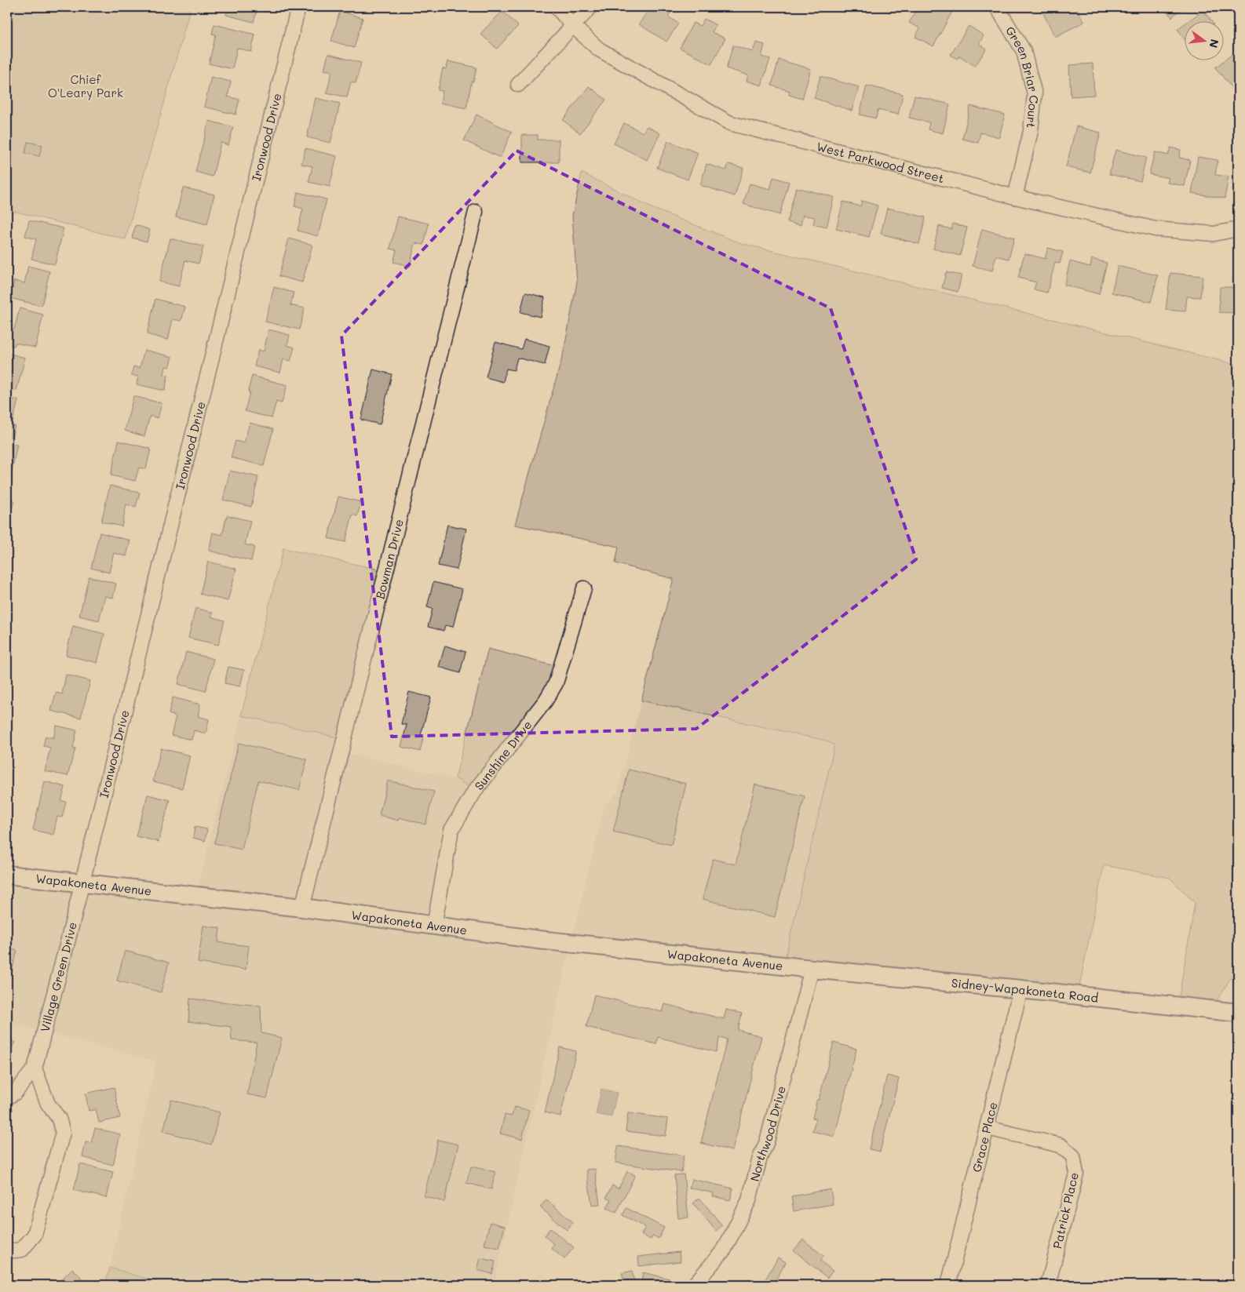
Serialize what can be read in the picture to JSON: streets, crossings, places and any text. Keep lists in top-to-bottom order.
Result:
{
  "streets": {
    "main road": ["Wapakoneta Avenue", "Sidney-Wapakoneta Road"],
    "street": [
      "Green Briar Court",
      "Ironwood Drive",
      "West Parkwood Street",
      "Bowman Drive",
      "Sunshine Drive",
      "Village Green Drive",
      "Northwood Drive",
      "Grace Place",
      "Patrick Place"
    ]
  },
  "crossings": [
    ["Green Briar Court", "West Parkwood Street"],
    ["Ironwood Drive", "Wapakoneta Avenue"],
    ["Ironwood Drive", "Village Green Drive"],
    ["Bowman Drive", "Wapakoneta Avenue"],
    ["Sunshine Drive", "Wapakoneta Avenue"],
    ["Wapakoneta Avenue", "Village Green Drive"],
    ["Wapakoneta Avenue", "Sidney-Wapakoneta Road"],
    ["Wapakoneta Avenue", "Northwood Drive"],
    ["Sidney-Wapakoneta Road", "Northwood Drive"],
    ["Sidney-Wapakoneta Road", "Grace Place"],
    ["Grace Place", "Patrick Place"]
  ],
  "parks": ["Chief O'Leary Park"],
  "north": "right"
}
